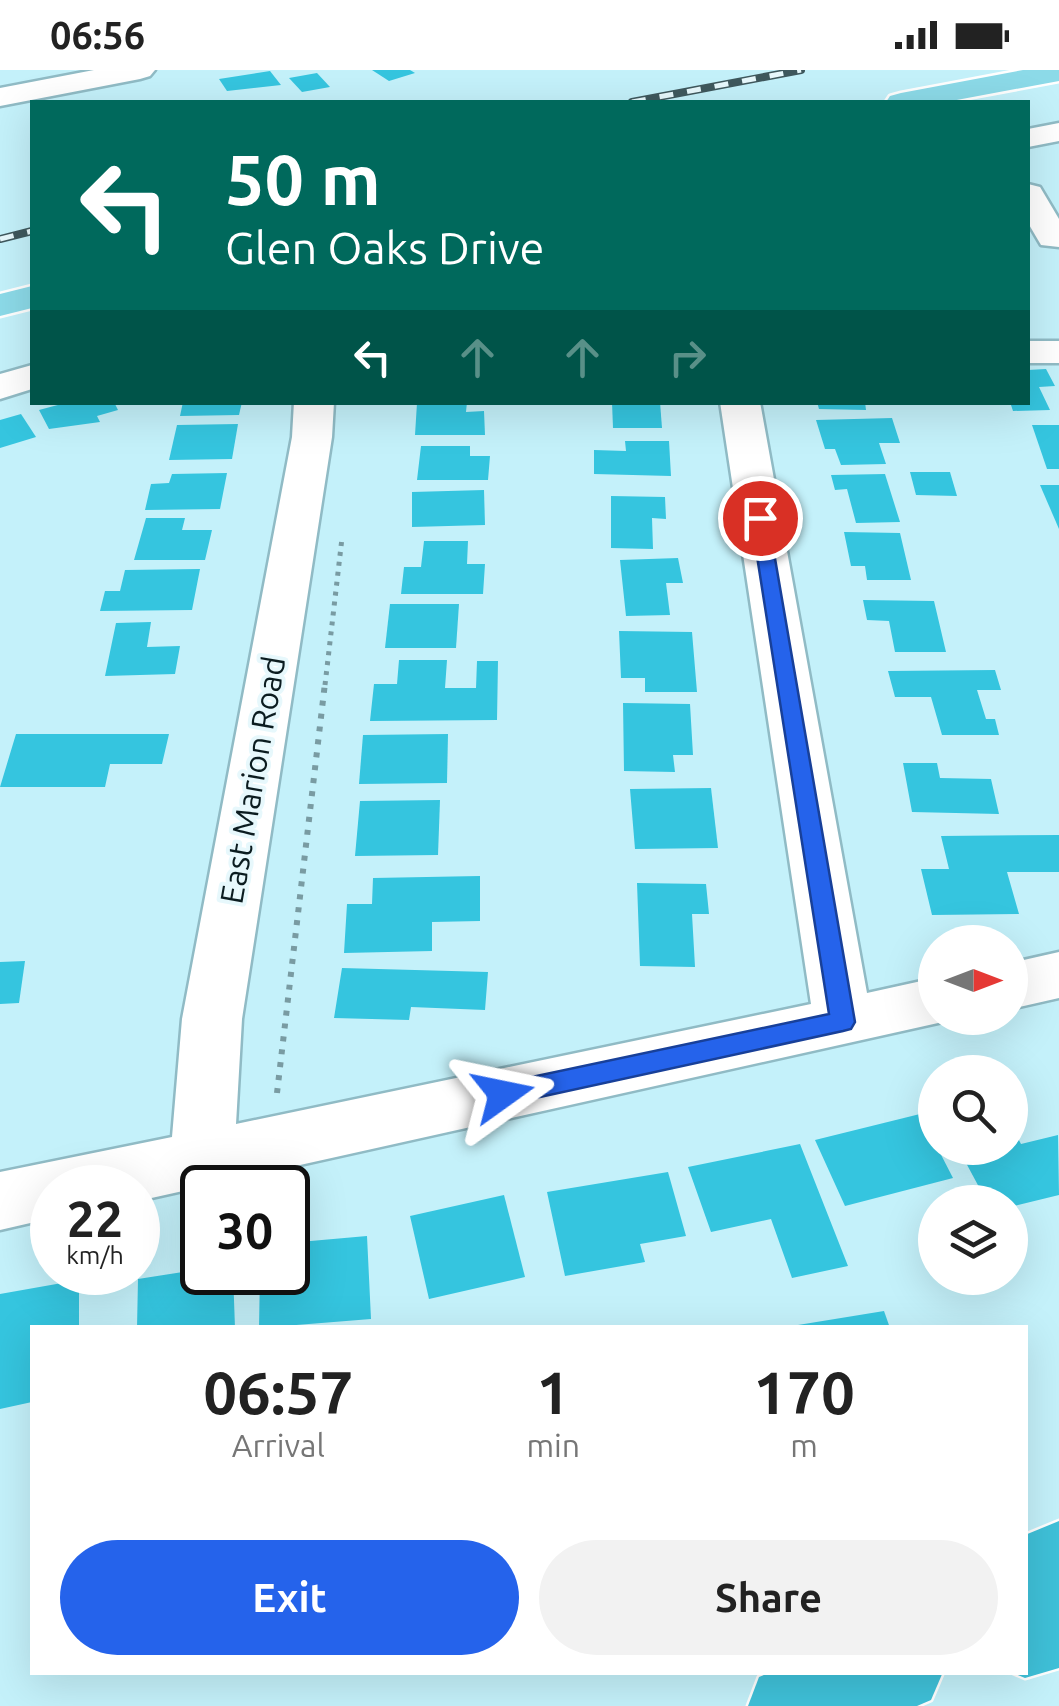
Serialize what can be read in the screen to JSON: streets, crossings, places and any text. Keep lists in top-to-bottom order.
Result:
{
  "streets": {
    "street": ["East Marion Road"]
  },
  "north": "right",
  "page": {
    "status": "06:56",
    "turn": ["50 m", "Glen Oaks Drive"],
    "speed": "22 km/h",
    "limit": "30",
    "eta": [
      "06:57",
      "Arrival",
      "1",
      "min",
      "170",
      "m"
    ],
    "buttons": ["Exit", "Share"]
  }
}
